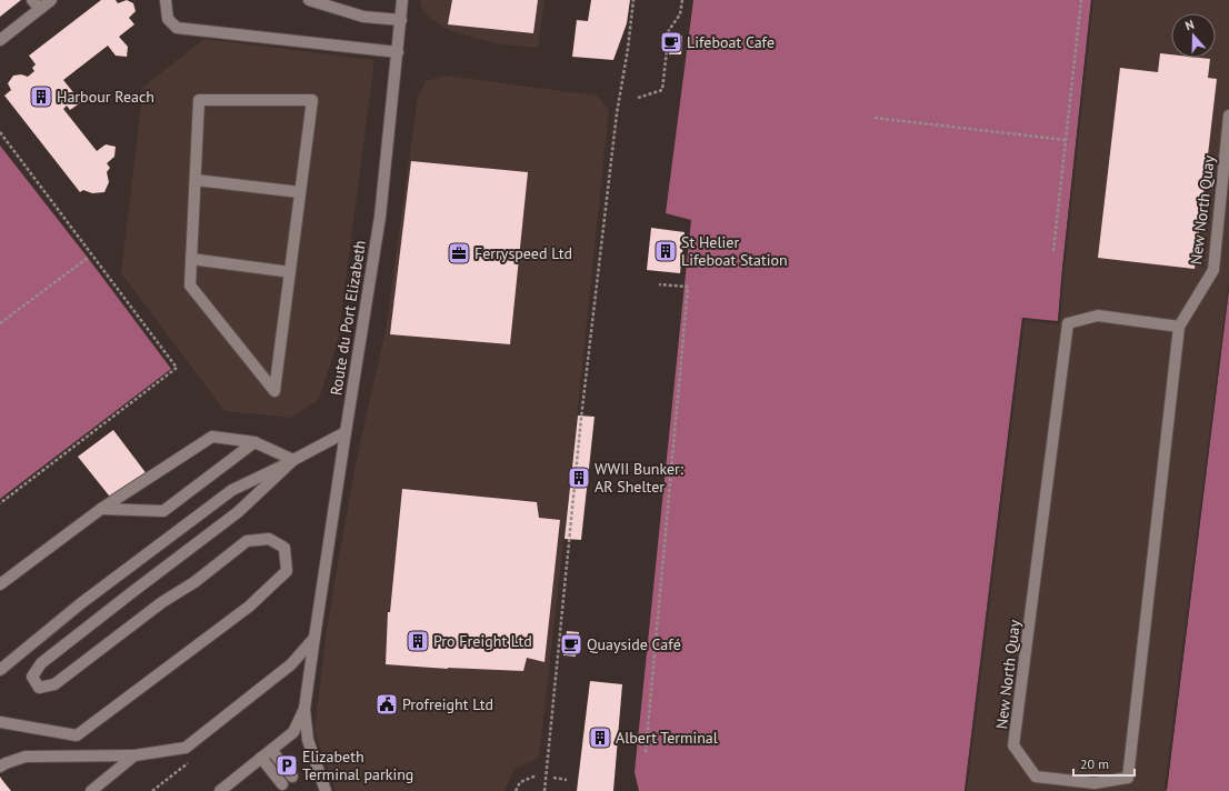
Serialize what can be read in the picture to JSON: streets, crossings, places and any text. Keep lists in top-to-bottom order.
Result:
{
  "streets": {
    "street": ["New North Quay", "Route du Port Elizabeth"]
  },
  "places": {
    "cafe": ["Lifeboat Cafe", "Quayside Café"],
    "building": [
      "Harbour Reach",
      "St Helier Lifeboat Station",
      "WWII Bunker: AR Shelter",
      "Pro Freight Ltd",
      "Albert Terminal"
    ],
    "office": ["Ferryspeed Ltd"],
    "public building": ["Profreight Ltd"],
    "parking": ["Elizabeth Terminal parking"]
  },
  "scale_bar": "20 m",
  "north": "top"
}
